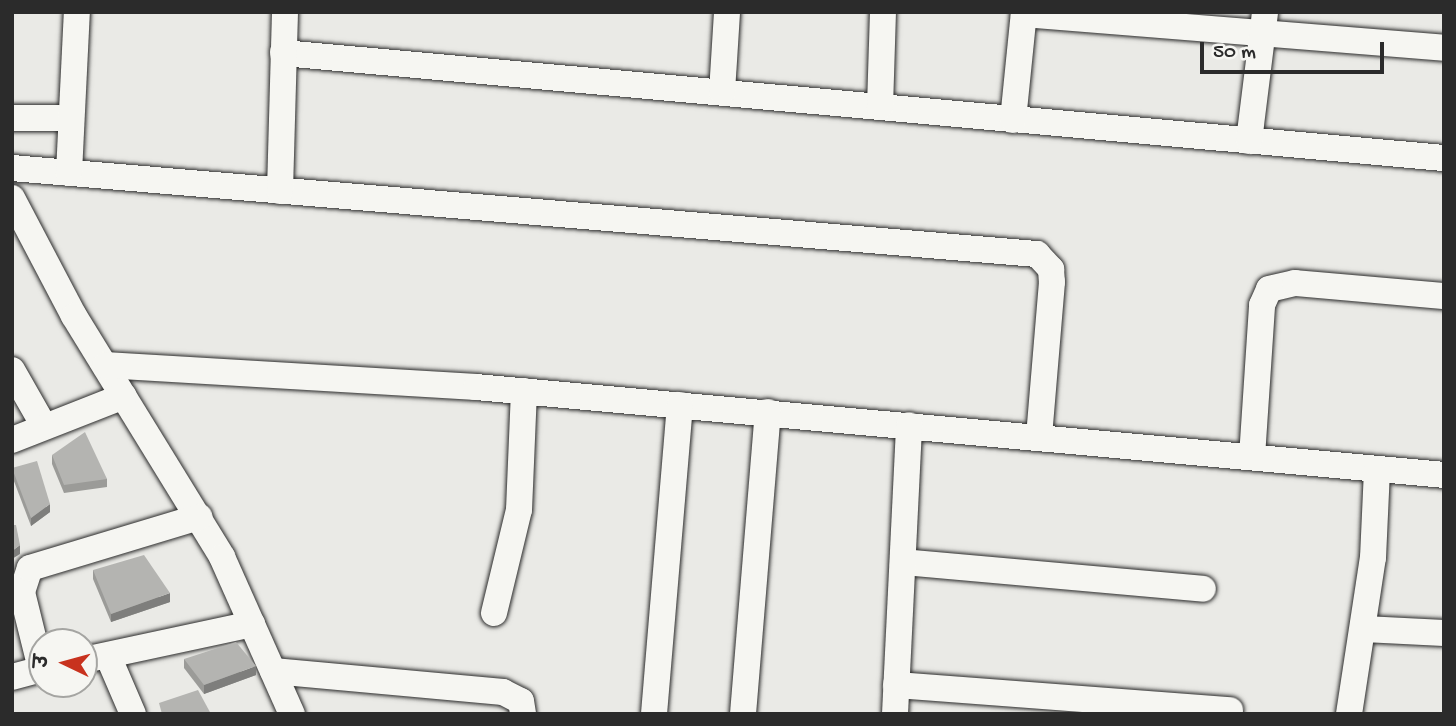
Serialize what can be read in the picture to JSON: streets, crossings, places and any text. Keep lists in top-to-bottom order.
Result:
{
  "scale_bar": "50 m",
  "north": "left"
}
